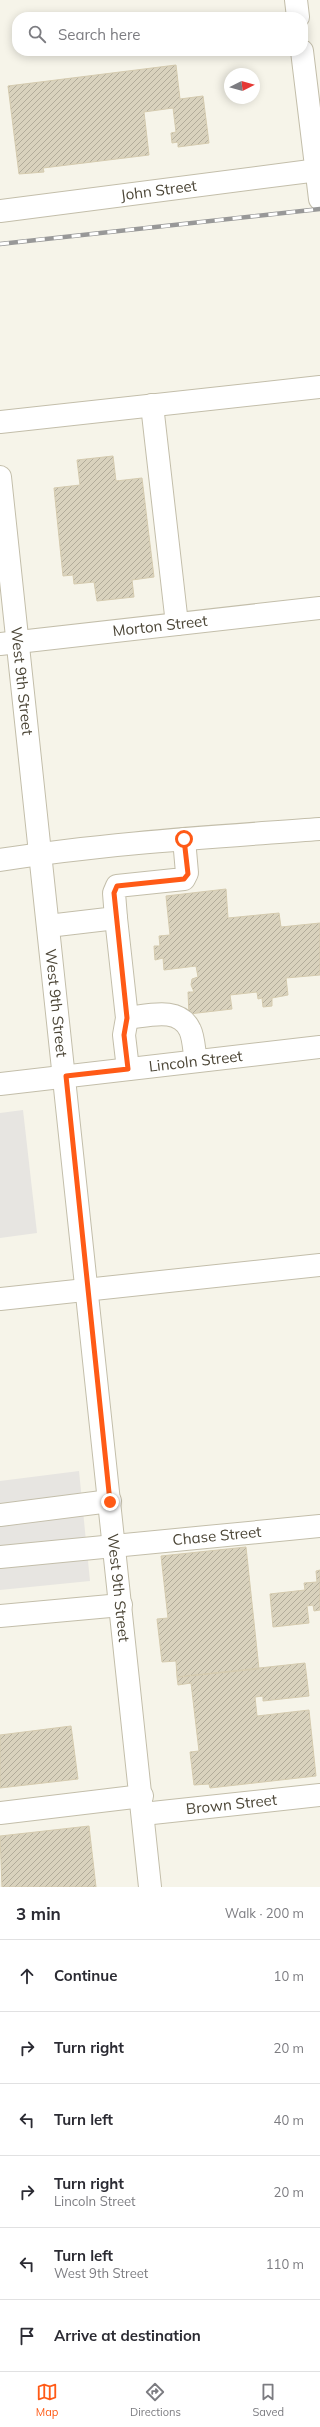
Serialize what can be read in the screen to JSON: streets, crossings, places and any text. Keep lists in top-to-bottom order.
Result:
{
  "streets": {
    "street": [
      "John Street",
      "Morton Street",
      "West 9th Street",
      "Lincoln Street",
      "Chase Street",
      "Brown Street"
    ]
  },
  "crossings": [
    ["Morton Street", "West 9th Street"],
    ["West 9th Street", "Lincoln Street"],
    ["West 9th Street", "Chase Street"],
    ["West 9th Street", "Brown Street"]
  ],
  "north": "right",
  "page": {
    "search": "Search here",
    "heading": ["3 min", "Walk · 200 m"],
    "list": [
      ["Continue", "10 m"],
      ["Turn right", "20 m"],
      ["Turn left", "40 m"],
      ["Turn right", "Lincoln Street", "20 m"],
      ["Turn left", "West 9th Street", "110 m"],
      "Arrive at destination"
    ],
    "nav": ["Map", "Directions", "Saved"]
  }
}
